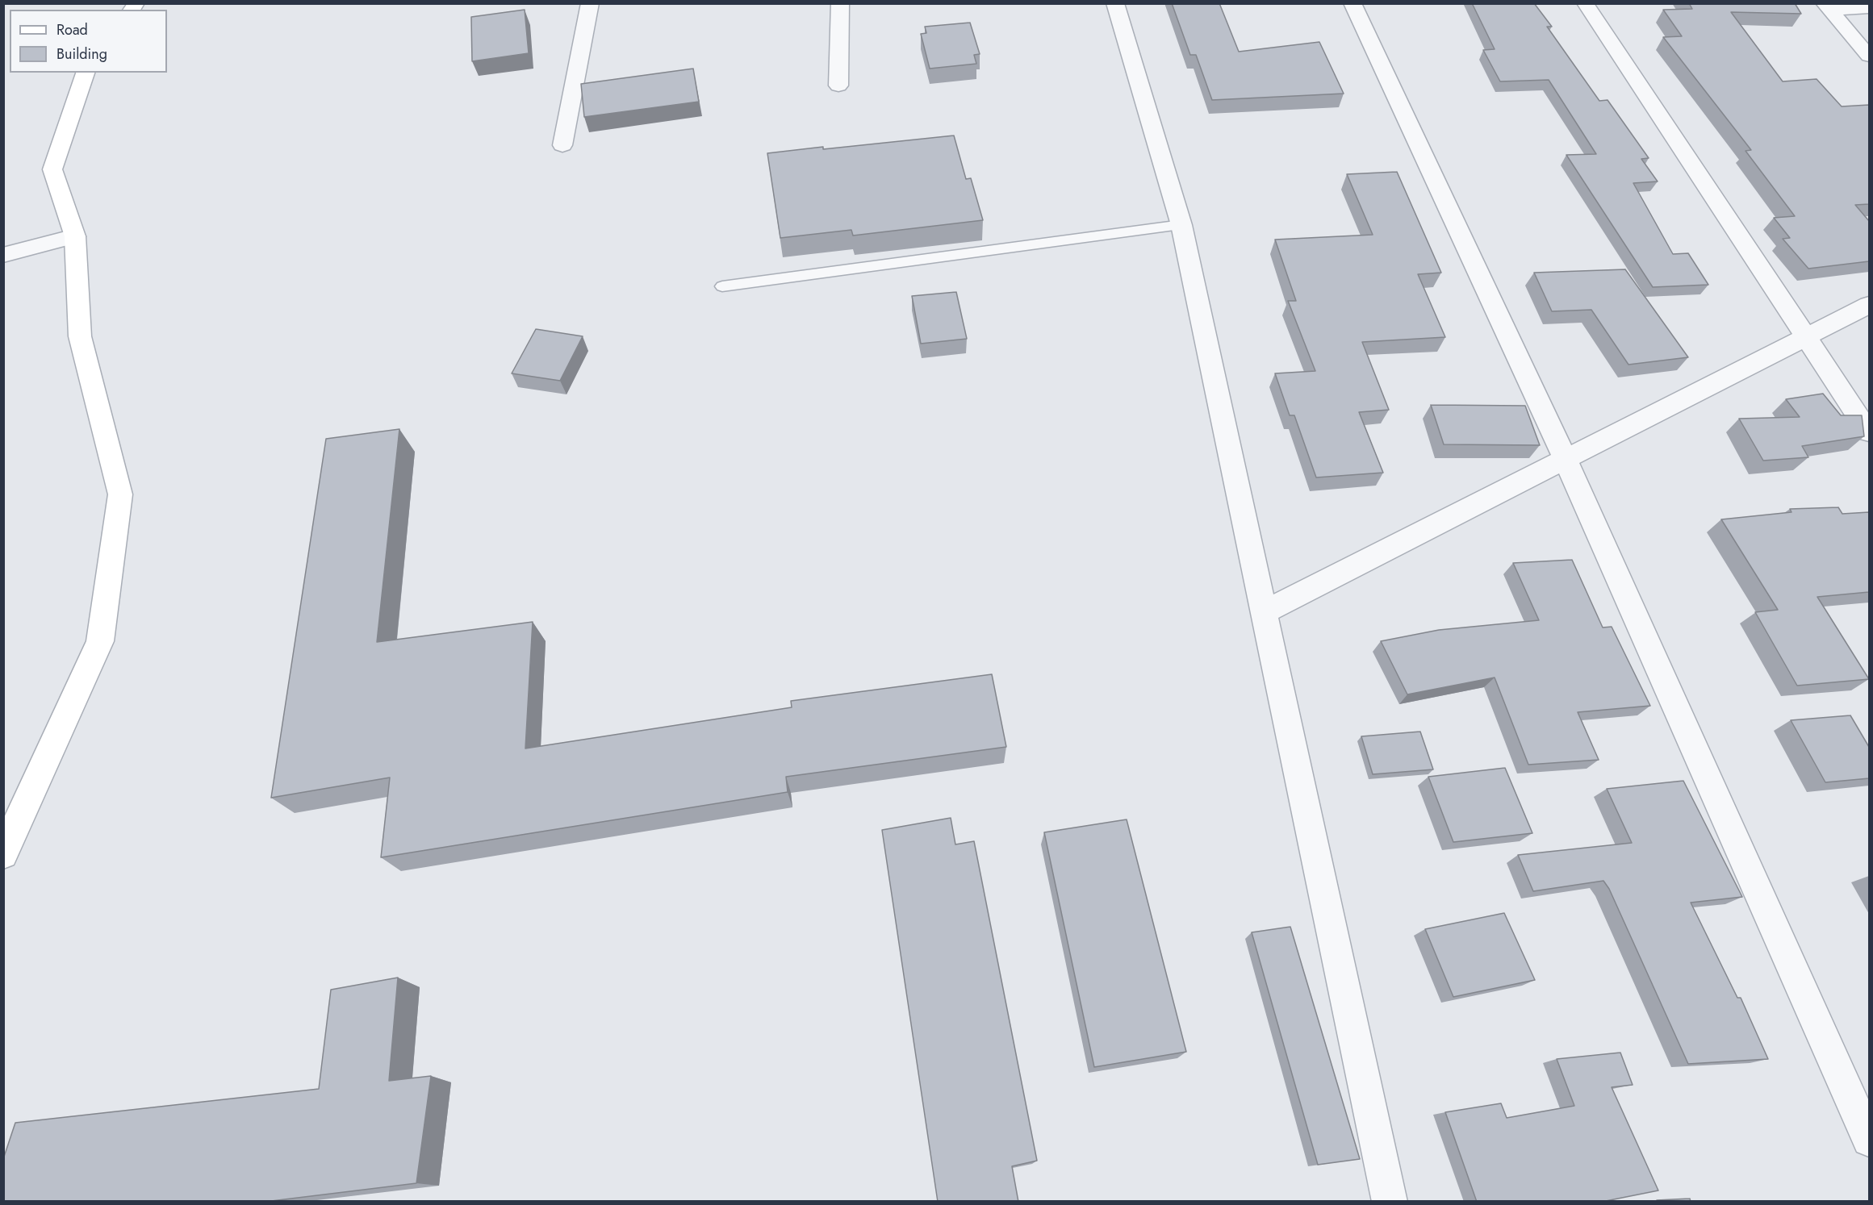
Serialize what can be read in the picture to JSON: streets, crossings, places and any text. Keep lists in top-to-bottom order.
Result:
{
  "legend": ["Road", "Building"]
}
